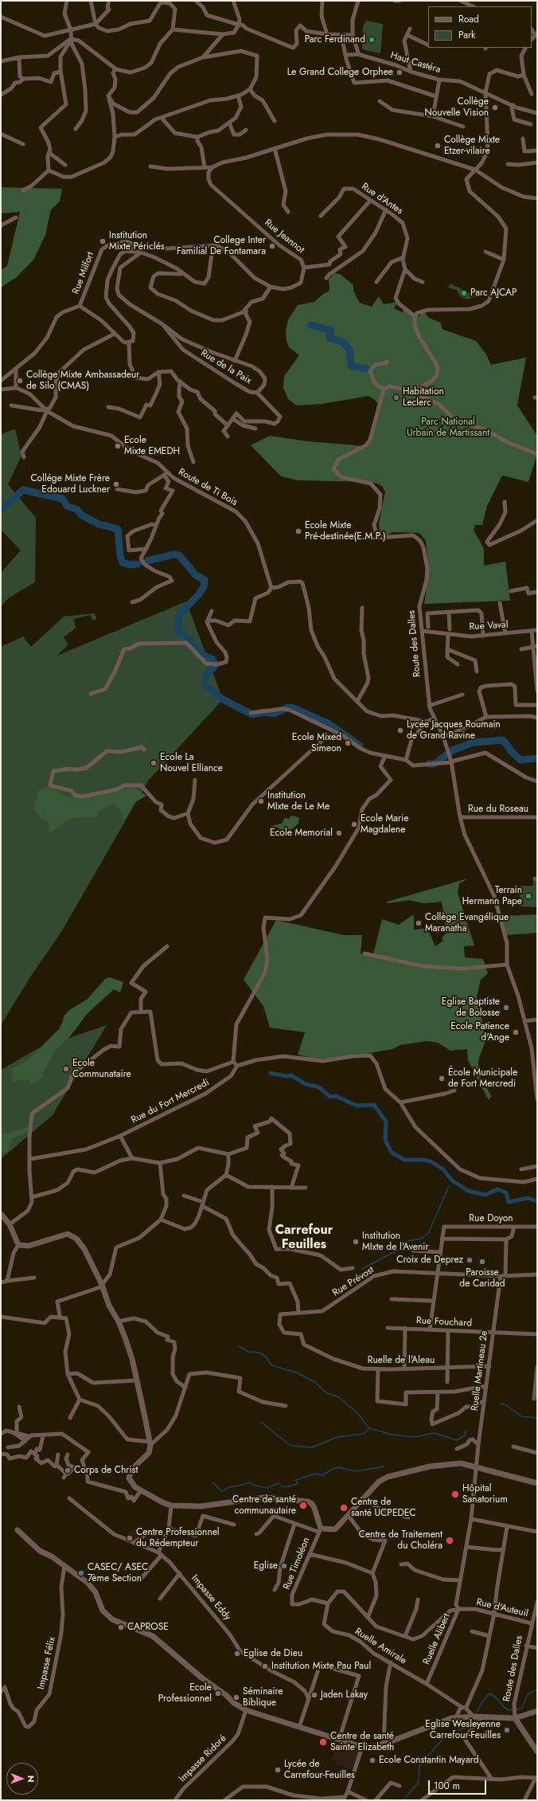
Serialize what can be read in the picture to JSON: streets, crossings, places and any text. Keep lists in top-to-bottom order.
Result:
{
  "streets": {
    "street": [
      "Haut Castéra",
      "Rue d'Antes",
      "Rue Jeannot",
      "Rue Milfort",
      "Rue de la Paix",
      "Route de Ti Bois",
      "Rue Vaval",
      "Route des Dalles",
      "Rue du Roseau",
      "Rue du Fort Mercredi",
      "Rue Doyon",
      "Rue Prévost",
      "Rue Fouchard",
      "Ruelle de l'Aleau",
      "Ruelle Martineau 2e",
      "Rue Timoléon",
      "Impasse Eddy",
      "Rue d'Auteuil",
      "Ruelle Alibert",
      "Ruelle Amirale",
      "Impasse Félix",
      "Impasse Ridoré"
    ]
  },
  "crossings": [
    ["Rue Vaval", "Route des Dalles"],
    ["Route des Dalles", "Rue du Roseau"],
    ["Route des Dalles", "Rue d'Auteuil"],
    ["Rue Prévost", "Ruelle de l'Aleau"],
    ["Rue Prévost", "Ruelle Martineau 2e"],
    ["Rue Fouchard", "Ruelle Martineau 2e"],
    ["Ruelle de l'Aleau", "Ruelle Martineau 2e"],
    ["Ruelle Martineau 2e", "Ruelle Alibert"],
    ["Rue Timoléon", "Rue d'Auteuil"],
    ["Rue Timoléon", "Ruelle Amirale"],
    ["Rue d'Auteuil", "Ruelle Alibert"],
    ["Rue d'Auteuil", "Ruelle Amirale"],
    ["Ruelle Alibert", "Ruelle Amirale"]
  ],
  "districts": ["Carrefour Feuilles"],
  "parks": ["Parc National Urbain de Martissant"],
  "places": [
    "Parc Ferdinand",
    "Le Grand College Orphee",
    "Collège Nouvelle Vision",
    "Collège Mixte Etzer-vilaire",
    "Institution Mixte Périclés",
    "College Inter Familial De Fontamara",
    "Parc AJCAP",
    "Collège Mixte Ambassadeur de Silo (CMAS)",
    "Habitation Leclerc",
    "Ecole Mixte EMEDH",
    "Collége Mixte Frère Edouard Luckner",
    "Ecole Mixte Pré-destinée(E.M.P.)",
    "Lycée Jacques Roumain de Grand Ravine",
    "Ecole Mixed Simeon",
    "Ecole La Nouvel Elliance",
    "Institution MIxte de Le Me",
    "Ecole Marie Magdalene",
    "Ecole Memorial",
    "Terrain Hermann Pape",
    "Collège Evangélique Maranatha",
    "Eglise Baptiste de Bolosse",
    "Ecole Patience d'Ange",
    "Ecole Communataire",
    "École Municipale de Fort Mercredi",
    "Institution MIxte de l'Avenir",
    "Croix de Deprez",
    "Paroisse de Caridad",
    "Corps de Christ",
    "Hôpital Sanatorium",
    "Centre de santé communautaire",
    "Centre de santé UCPEDEC",
    "Centre Professionnel du Rédempteur",
    "Centre de Traitement du Choléra",
    "Eglise",
    "CASEC/ ASEC 7ème Section",
    "CAPROSE",
    "Eglise de Dieu",
    "Institution Mixte Pau Paul",
    "Ecole Professionnel",
    "Jaden Lakay",
    "Séminaire Biblique",
    "Eglise Wesleyenne Carrefour-Feuilles",
    "Centre de santé Sainte Elizabeth",
    "Ecole Constantin Mayard",
    "Lycée de Carrefour-Feuilles"
  ],
  "legend": ["Road", "Park"],
  "scale_bar": "100 m",
  "north": "right"
}
